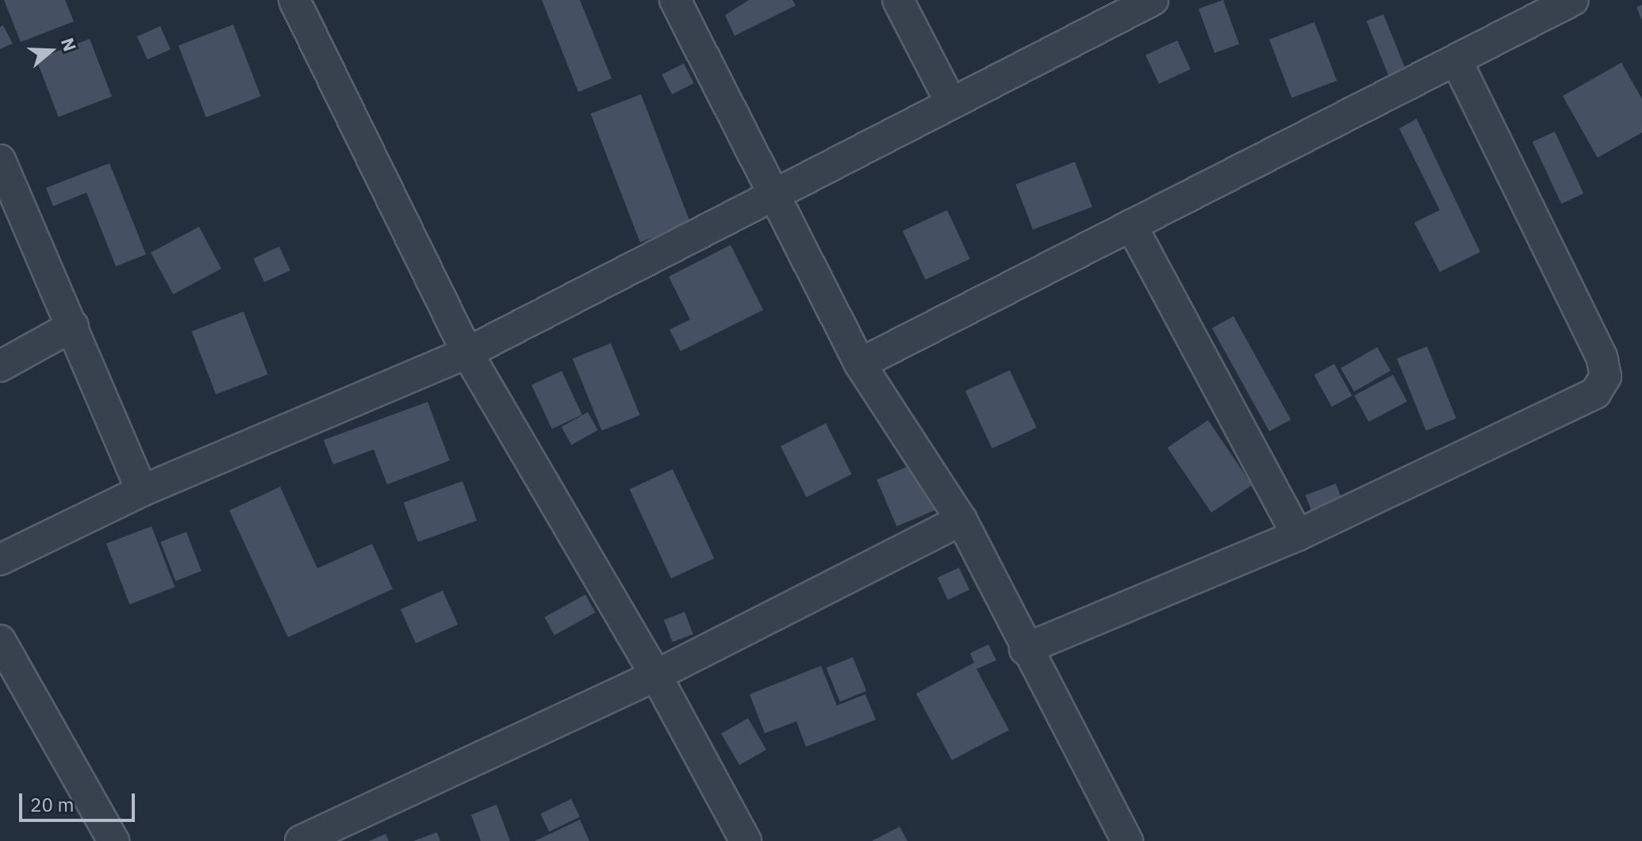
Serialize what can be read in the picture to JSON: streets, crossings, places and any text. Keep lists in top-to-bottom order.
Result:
{
  "scale_bar": "20 m",
  "north": "right"
}
